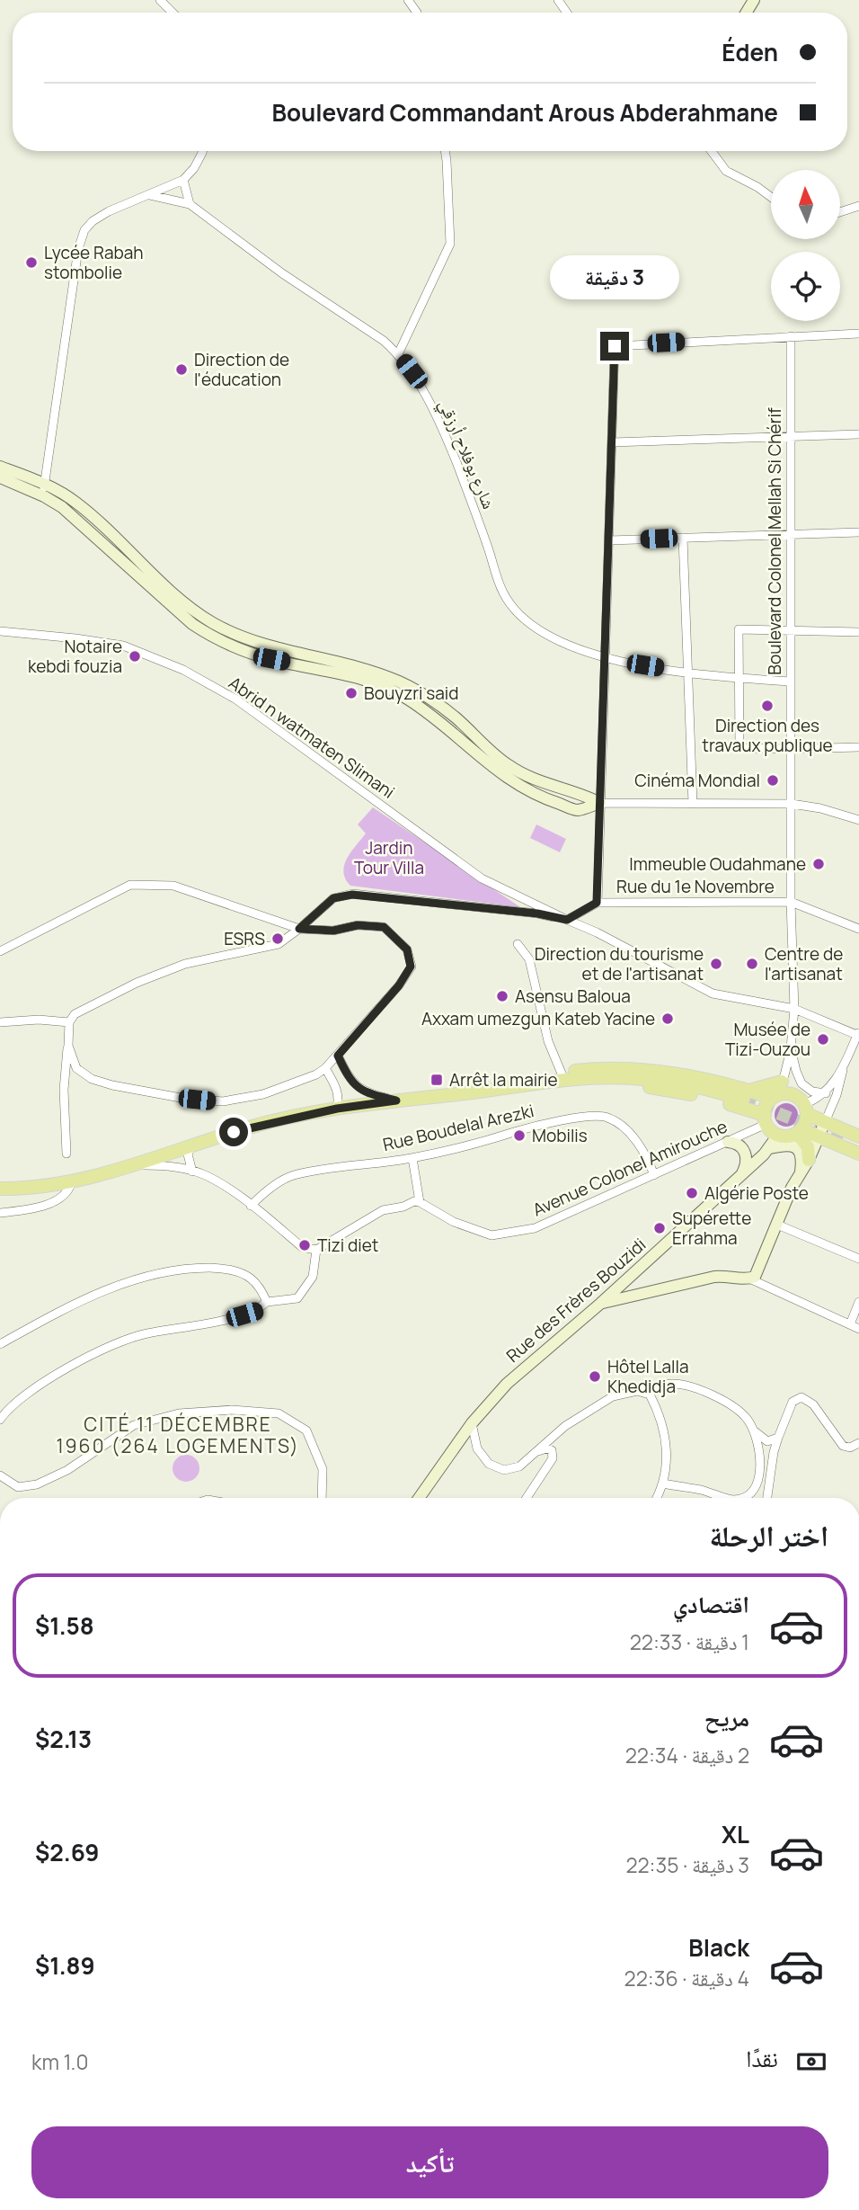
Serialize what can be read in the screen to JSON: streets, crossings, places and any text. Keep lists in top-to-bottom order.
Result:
{
  "streets": {
    "main road": ["Rue des Frères Bouzidi"],
    "street": [
      "شارع بوفلاح أرزقي",
      "Boulevard Colonel Mellah Si Chérif",
      "Abrid n watmaten Slimani",
      "Rue du 1e Novembre",
      "Rue Boudelal Arezki",
      "Avenue Colonel Amirouche"
    ]
  },
  "crossings": [
    ["شارع بوفلاح أرزقي", "Boulevard Colonel Mellah Si Chérif"],
    ["Boulevard Colonel Mellah Si Chérif", "Rue du 1e Novembre"],
    ["Boulevard Colonel Mellah Si Chérif", "Avenue Colonel Amirouche"],
    ["Boulevard Colonel Mellah Si Chérif", "Rue des Frères Bouzidi"],
    ["Abrid n watmaten Slimani", "Rue du 1e Novembre"],
    ["Rue Boudelal Arezki", "Avenue Colonel Amirouche"],
    ["Avenue Colonel Amirouche", "Rue des Frères Bouzidi"]
  ],
  "districts": ["CITÉ 11 DÉCEMBRE 1960 (264 LOGEMENTS)"],
  "parks": ["Jardin Tour Villa"],
  "places": {
    "other": [
      "Lycée Rabah stombolie",
      "Direction de l'éducation",
      "Notaire kebdi fouzia",
      "Bouyzri said",
      "Direction des travaux publique",
      "Cinéma Mondial",
      "Immeuble Oudahmane",
      "ESRS",
      "Direction du tourisme et de l'artisanat",
      "Centre de l'artisanat",
      "Asensu Baloua",
      "Axxam umezgun Kateb Yacine",
      "Musée de Tizi-Ouzou",
      "Mobilis",
      "Algérie Poste",
      "Supérette Errahma",
      "Tizi diet",
      "Hôtel Lalla Khedidja"
    ],
    "transit": ["Arrêt la mairie"]
  },
  "north": "top",
  "page": {
    "banner": ["Éden", "Boulevard Commandant Arous Abderahmane"],
    "bubble": "3 دقيقة",
    "heading": "اختر الرحلة",
    "list": [
      {
        "name": "اقتصادي",
        "note": "1 دقيقة · 22:33",
        "value": "$1.58"
      },
      {
        "name": "مريح",
        "note": "2 دقيقة · 22:34",
        "value": "$2.13"
      },
      {
        "name": "XL",
        "note": "3 دقيقة · 22:35",
        "value": "$2.69"
      },
      {
        "name": "Black",
        "note": "4 دقيقة · 22:36",
        "value": "$1.89"
      }
    ],
    "pay": ["نقدًا", "1.0 km"],
    "buttons": "تأكيد"
  }
}
